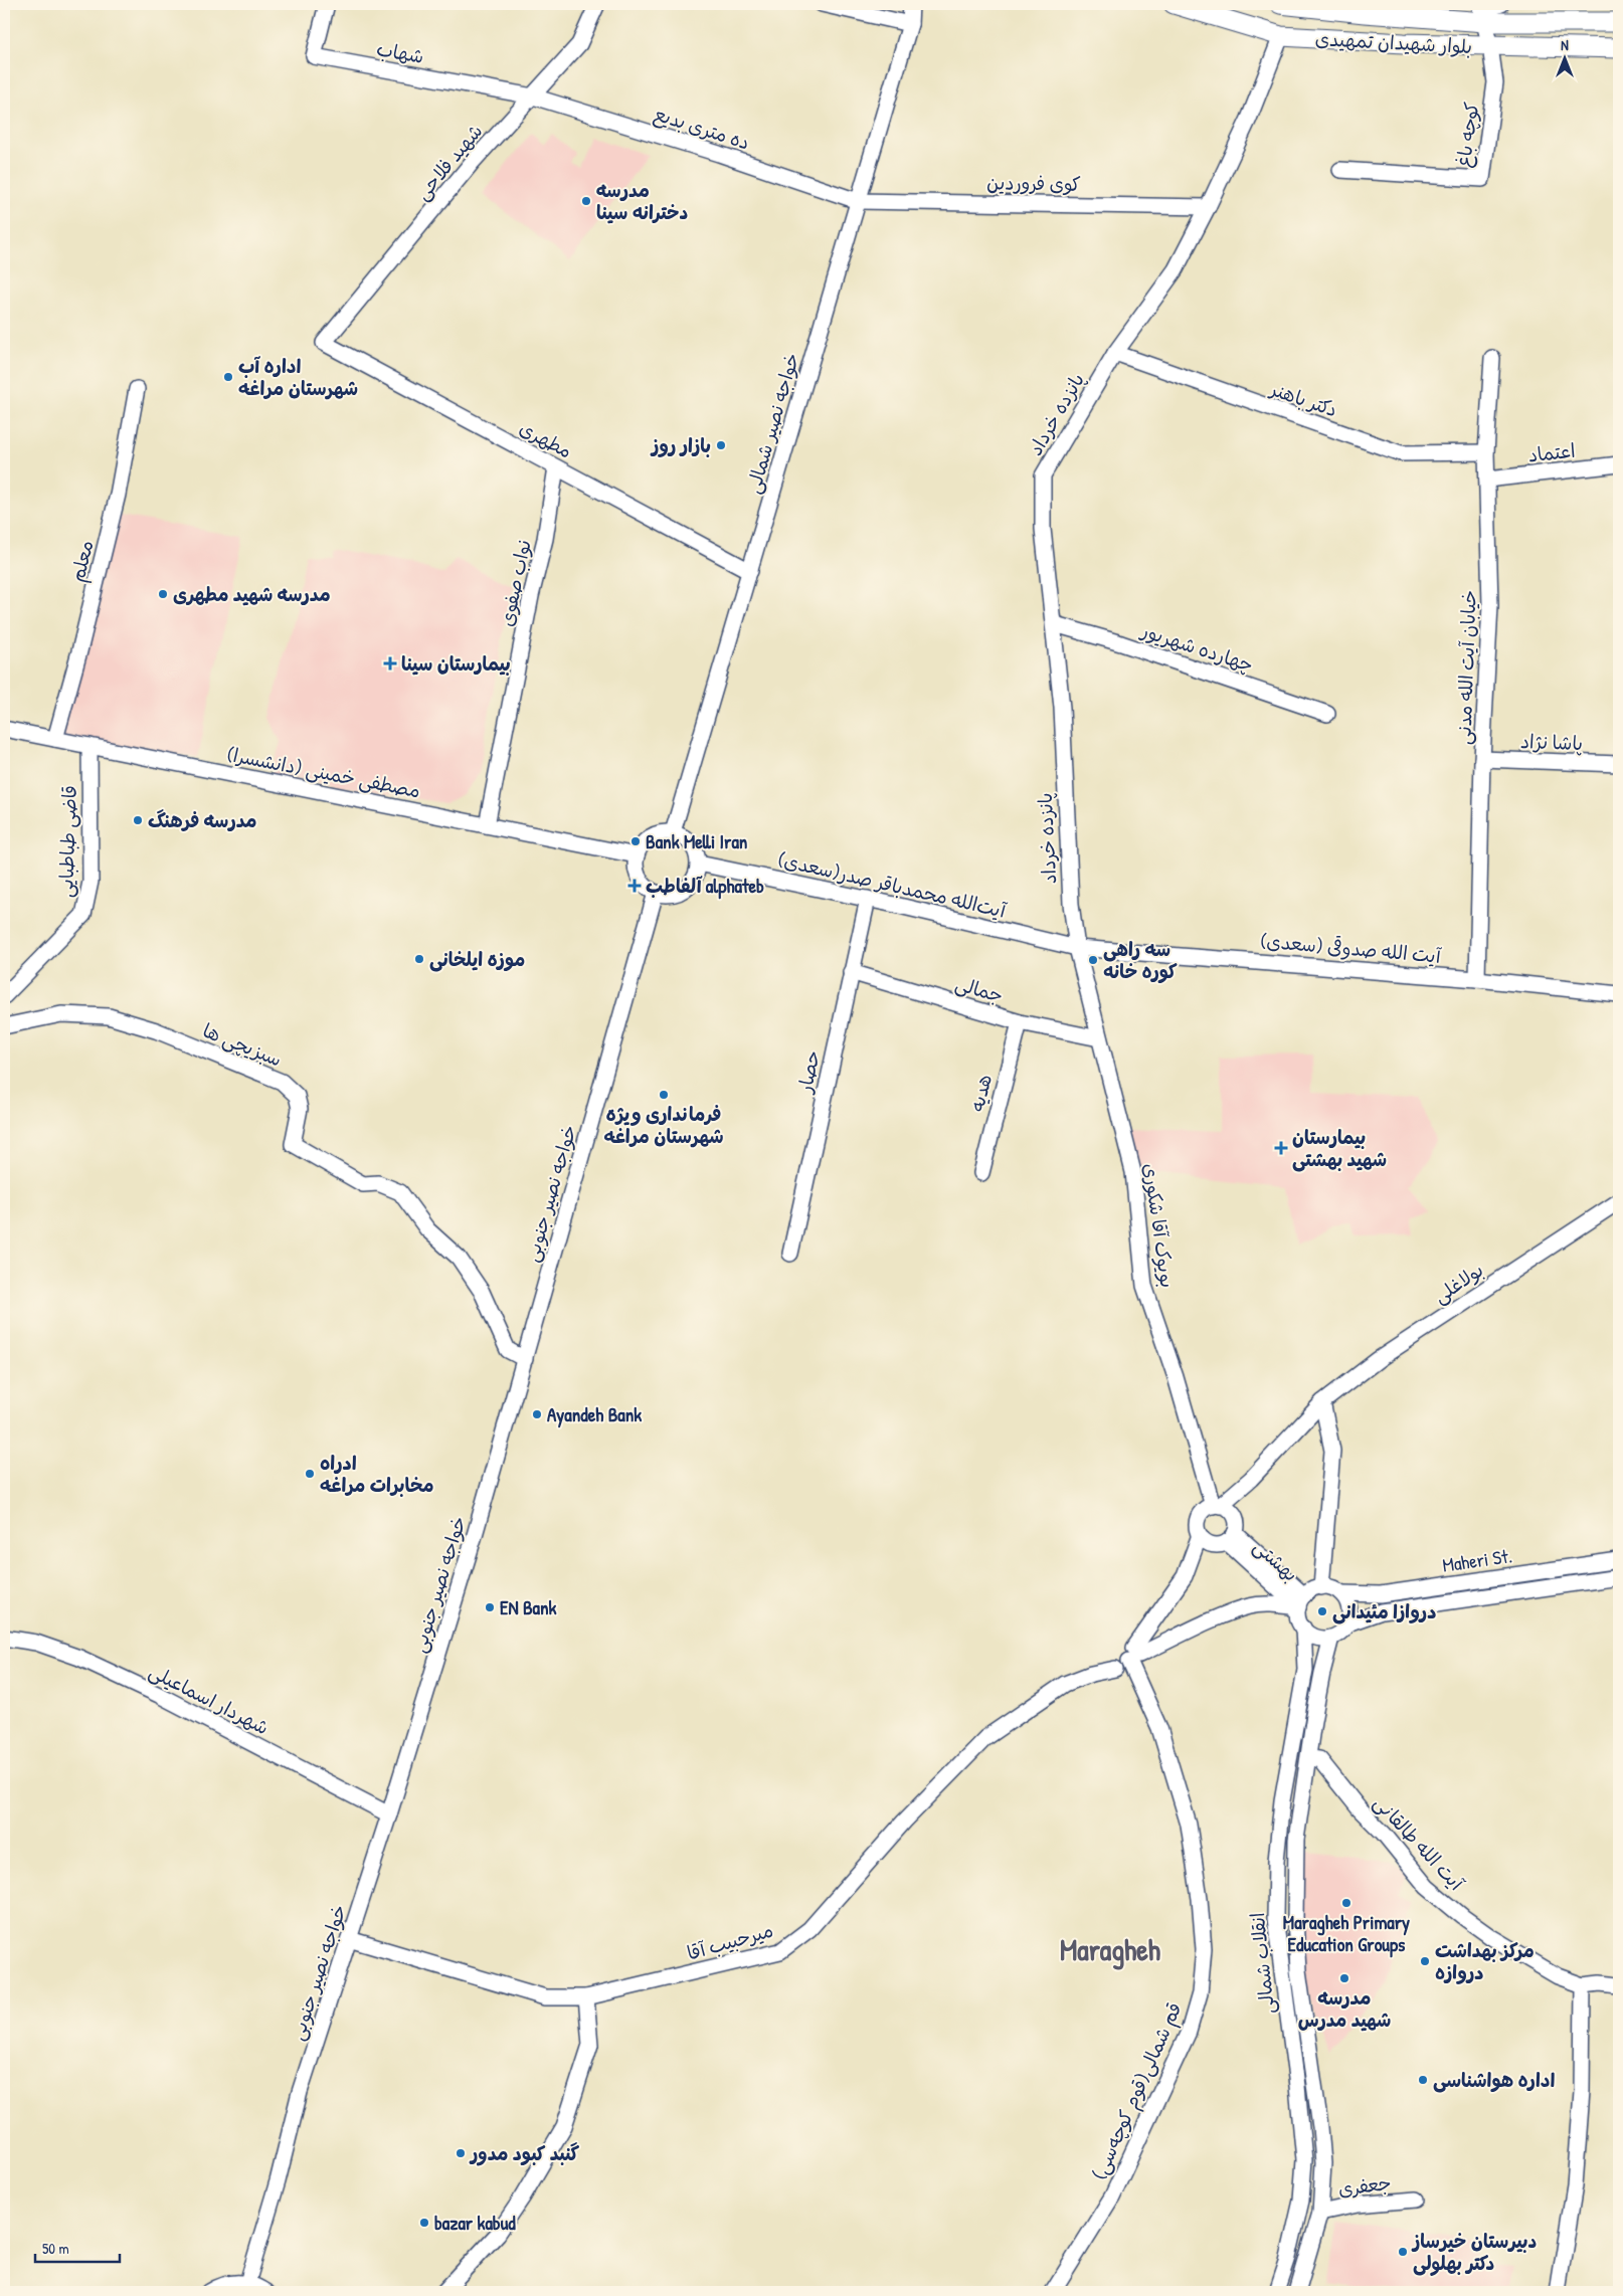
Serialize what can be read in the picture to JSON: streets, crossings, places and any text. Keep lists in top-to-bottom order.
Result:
{
  "streets": {
    "main road": ["بلوار شهیدان تمهیدی"],
    "street": [
      "شهاب",
      "ده متری بدیع",
      "کوچه باغ",
      "شهید فلاحی",
      "کوی فروردین",
      "دکتر باهنر",
      "پانزده خرداد",
      "خواجه نصیر شمالی",
      "مطهری",
      "اعتماد",
      "معلم",
      "نواب صفوی",
      "چهارده شهریور",
      "خیابان آیت الله مدنی",
      "پاشا نژاد",
      "مصطفی خمینی (دانشسرا)",
      "قاضی طباطبایی",
      "آیت‌الله محمدباقر صدر(سعدی)",
      "آیت الله صدوقی (سعدی)",
      "جمالی",
      "سبزیچی ها",
      "حصار",
      "هدیه",
      "خواجه نصیر جنوبی",
      "بویوک آقا شکوری",
      "بولاغلی",
      "بهشتی",
      "Maheri St.",
      "شهردار اسماعیلی",
      "آیت الله طالقانی",
      "میرحبیب آقا",
      "انقلاب شمالی",
      "قم شمالی(قوم کوچه‌سی)",
      "جعفری"
    ]
  },
  "crossings": [
    ["بلوار شهیدان تمهیدی", "کوچه باغ"],
    ["بلوار شهیدان تمهیدی", "پانزده خرداد"],
    ["شهاب", "ده متری بدیع"],
    ["شهاب", "شهید فلاحی"],
    ["ده متری بدیع", "شهید فلاحی"],
    ["ده متری بدیع", "کوی فروردین"],
    ["ده متری بدیع", "خواجه نصیر شمالی"],
    ["شهید فلاحی", "مطهری"],
    ["کوی فروردین", "پانزده خرداد"],
    ["کوی فروردین", "خواجه نصیر شمالی"],
    ["دکتر باهنر", "پانزده خرداد"],
    ["دکتر باهنر", "خیابان آیت الله مدنی"],
    ["پانزده خرداد", "چهارده شهریور"],
    ["پانزده خرداد", "آیت‌الله محمدباقر صدر(سعدی)"],
    ["پانزده خرداد", "آیت الله صدوقی (سعدی)"],
    ["پانزده خرداد", "بویوک آقا شکوری"],
    ["خواجه نصیر شمالی", "مطهری"],
    ["خواجه نصیر شمالی", "مصطفی خمینی (دانشسرا)"],
    ["خواجه نصیر شمالی", "آیت‌الله محمدباقر صدر(سعدی)"],
    ["خواجه نصیر شمالی", "خواجه نصیر جنوبی"],
    ["مطهری", "نواب صفوی"],
    ["اعتماد", "خیابان آیت الله مدنی"],
    ["معلم", "مصطفی خمینی (دانشسرا)"],
    ["نواب صفوی", "مصطفی خمینی (دانشسرا)"],
    ["خیابان آیت الله مدنی", "پاشا نژاد"],
    ["خیابان آیت الله مدنی", "آیت الله صدوقی (سعدی)"],
    ["مصطفی خمینی (دانشسرا)", "قاضی طباطبایی"],
    ["مصطفی خمینی (دانشسرا)", "آیت‌الله محمدباقر صدر(سعدی)"],
    ["مصطفی خمینی (دانشسرا)", "خواجه نصیر جنوبی"],
    ["آیت‌الله محمدباقر صدر(سعدی)", "آیت الله صدوقی (سعدی)"],
    ["آیت‌الله محمدباقر صدر(سعدی)", "حصار"],
    ["آیت‌الله محمدباقر صدر(سعدی)", "خواجه نصیر جنوبی"],
    ["آیت‌الله محمدباقر صدر(سعدی)", "بویوک آقا شکوری"],
    ["آیت الله صدوقی (سعدی)", "بویوک آقا شکوری"],
    ["جمالی", "حصار"],
    ["جمالی", "هدیه"],
    ["جمالی", "بویوک آقا شکوری"],
    ["سبزیچی ها", "خواجه نصیر جنوبی"],
    ["خواجه نصیر جنوبی", "شهردار اسماعیلی"],
    ["خواجه نصیر جنوبی", "میرحبیب آقا"],
    ["بویوک آقا شکوری", "بولاغلی"],
    ["بویوک آقا شکوری", "بهشتی"],
    ["بولاغلی", "بهشتی"],
    ["بهشتی", "Maheri St."],
    ["بهشتی", "میرحبیب آقا"],
    ["بهشتی", "انقلاب شمالی"],
    ["Maheri St.", "میرحبیب آقا"],
    ["Maheri St.", "انقلاب شمالی"],
    ["آیت الله طالقانی", "انقلاب شمالی"],
    ["میرحبیب آقا", "انقلاب شمالی"],
    ["میرحبیب آقا", "قم شمالی(قوم کوچه‌سی)"],
    ["انقلاب شمالی", "جعفری"]
  ],
  "districts": ["Maragheh"],
  "places": {
    "other": [
      "مدرسه دخترانه سینا",
      "اداره آب شهرستان مراغه",
      "بازار روز",
      "مدرسه شهید مطهری",
      "مدرسه فرهنگ",
      "Bank Melli Iran",
      "موزه ایلخانی",
      "سه راهی کوره خانه",
      "فرمانداری ویژه شهرستان مراغه",
      "Ayandeh Bank",
      "ادراه مخابرات مراغه",
      "EN Bank",
      "دروازا مئیدانی",
      "Maragheh Primary Education Groups",
      "مرکز بهداشت دروازه",
      "مدرسه شهید مدرس",
      "اداره هواشناسی",
      "گنبد کبود مدور",
      "bazar kabud",
      "دبیرستان خیرساز دکتر بهلولی"
    ],
    "health": ["بیمارستان سینا", "آلفاطب alphateb", "بیمارستان شهید بهشتی"]
  },
  "scale_bar": "50 m",
  "north": "top"
}
